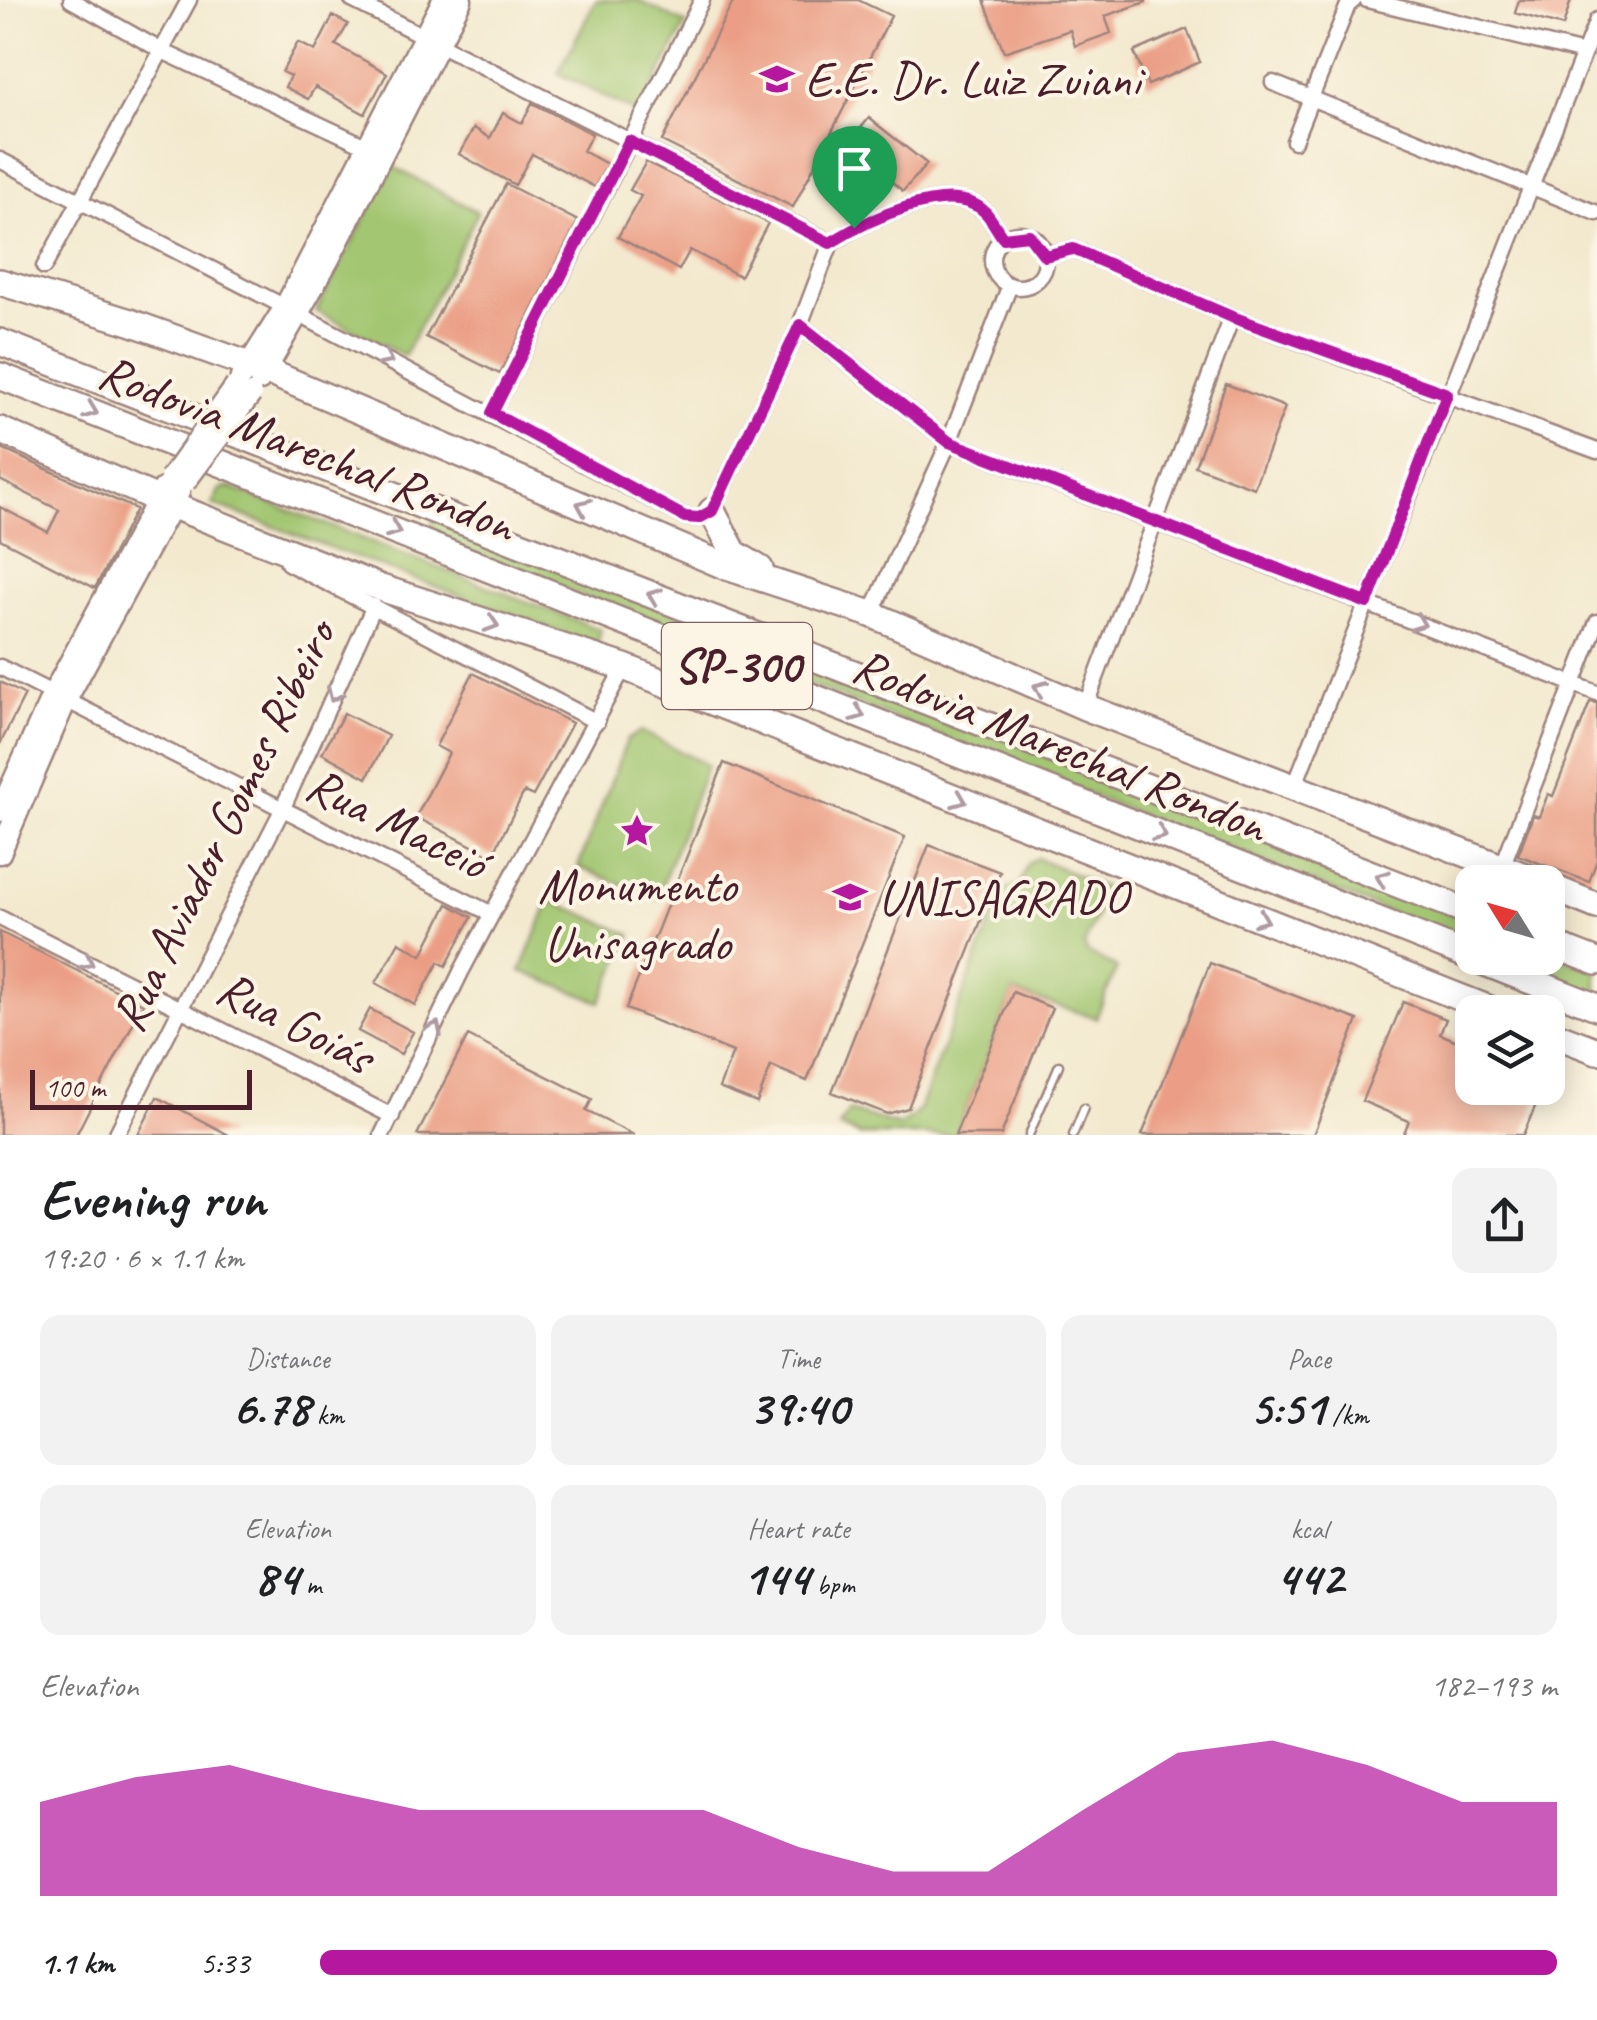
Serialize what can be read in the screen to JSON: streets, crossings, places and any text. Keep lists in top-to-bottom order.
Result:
{
  "streets": {
    "highway": ["Rodovia Marechal Rondon", "SP-300"],
    "street": ["Rua Maceió", "Rua Aviador Gomes Ribeiro", "Rua Goiás"]
  },
  "crossings": [
    ["Rua Maceió", "Rua Aviador Gomes Ribeiro"],
    ["Rua Aviador Gomes Ribeiro", "Rua Goiás"]
  ],
  "one_way": ["Rua Aviador Gomes Ribeiro", "Rua Goiás"],
  "places": {
    "school or university": ["E.E. Dr. Luiz Zuiani", "UNISAGRADO"],
    "place": ["Monumento Unisagrado"]
  },
  "scale_bar": "100 m",
  "north": "top left",
  "page": {
    "scale": "100 m",
    "heading": ["Evening run", "19:20 · 6 × 1.1 km"],
    "stats": [
      ["Distance", "6.78 km"],
      ["Time", "39:40"],
      ["Pace", "5:51 /km"],
      ["Elevation", "84 m"],
      ["Heart rate", "144 bpm"],
      ["kcal", "442"]
    ],
    "chart": ["Elevation", "182–193 m"],
    "list": [
      {
        "name": "1.1 km",
        "note": "5:33"
      }
    ]
  }
}
